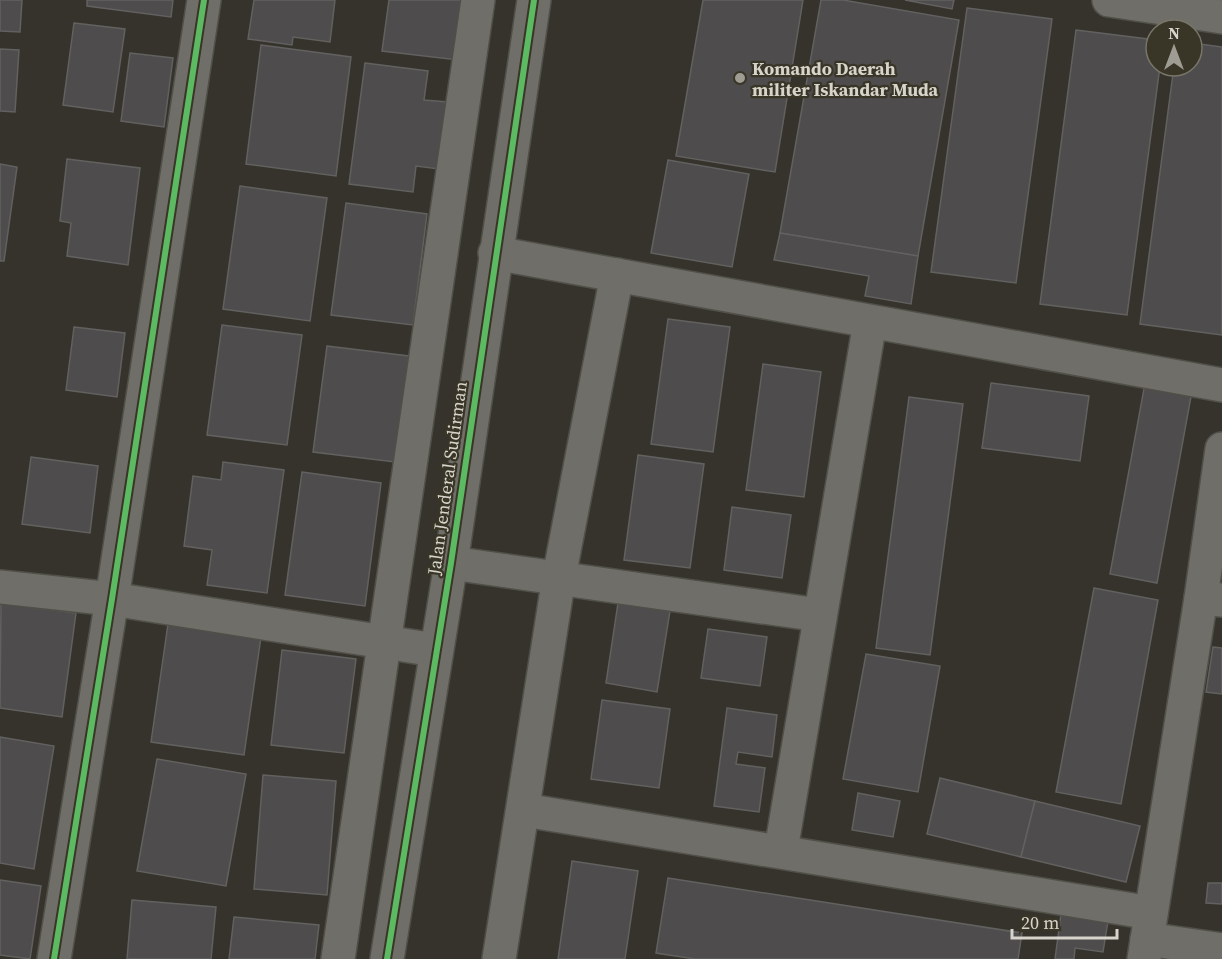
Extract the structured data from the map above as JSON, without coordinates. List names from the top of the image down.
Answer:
{
  "streets": {
    "street": ["Jalan Jenderal Sudirman"]
  },
  "places": ["Komando Daerah militer Iskandar Muda"],
  "scale_bar": "20 m",
  "north": "top"
}
